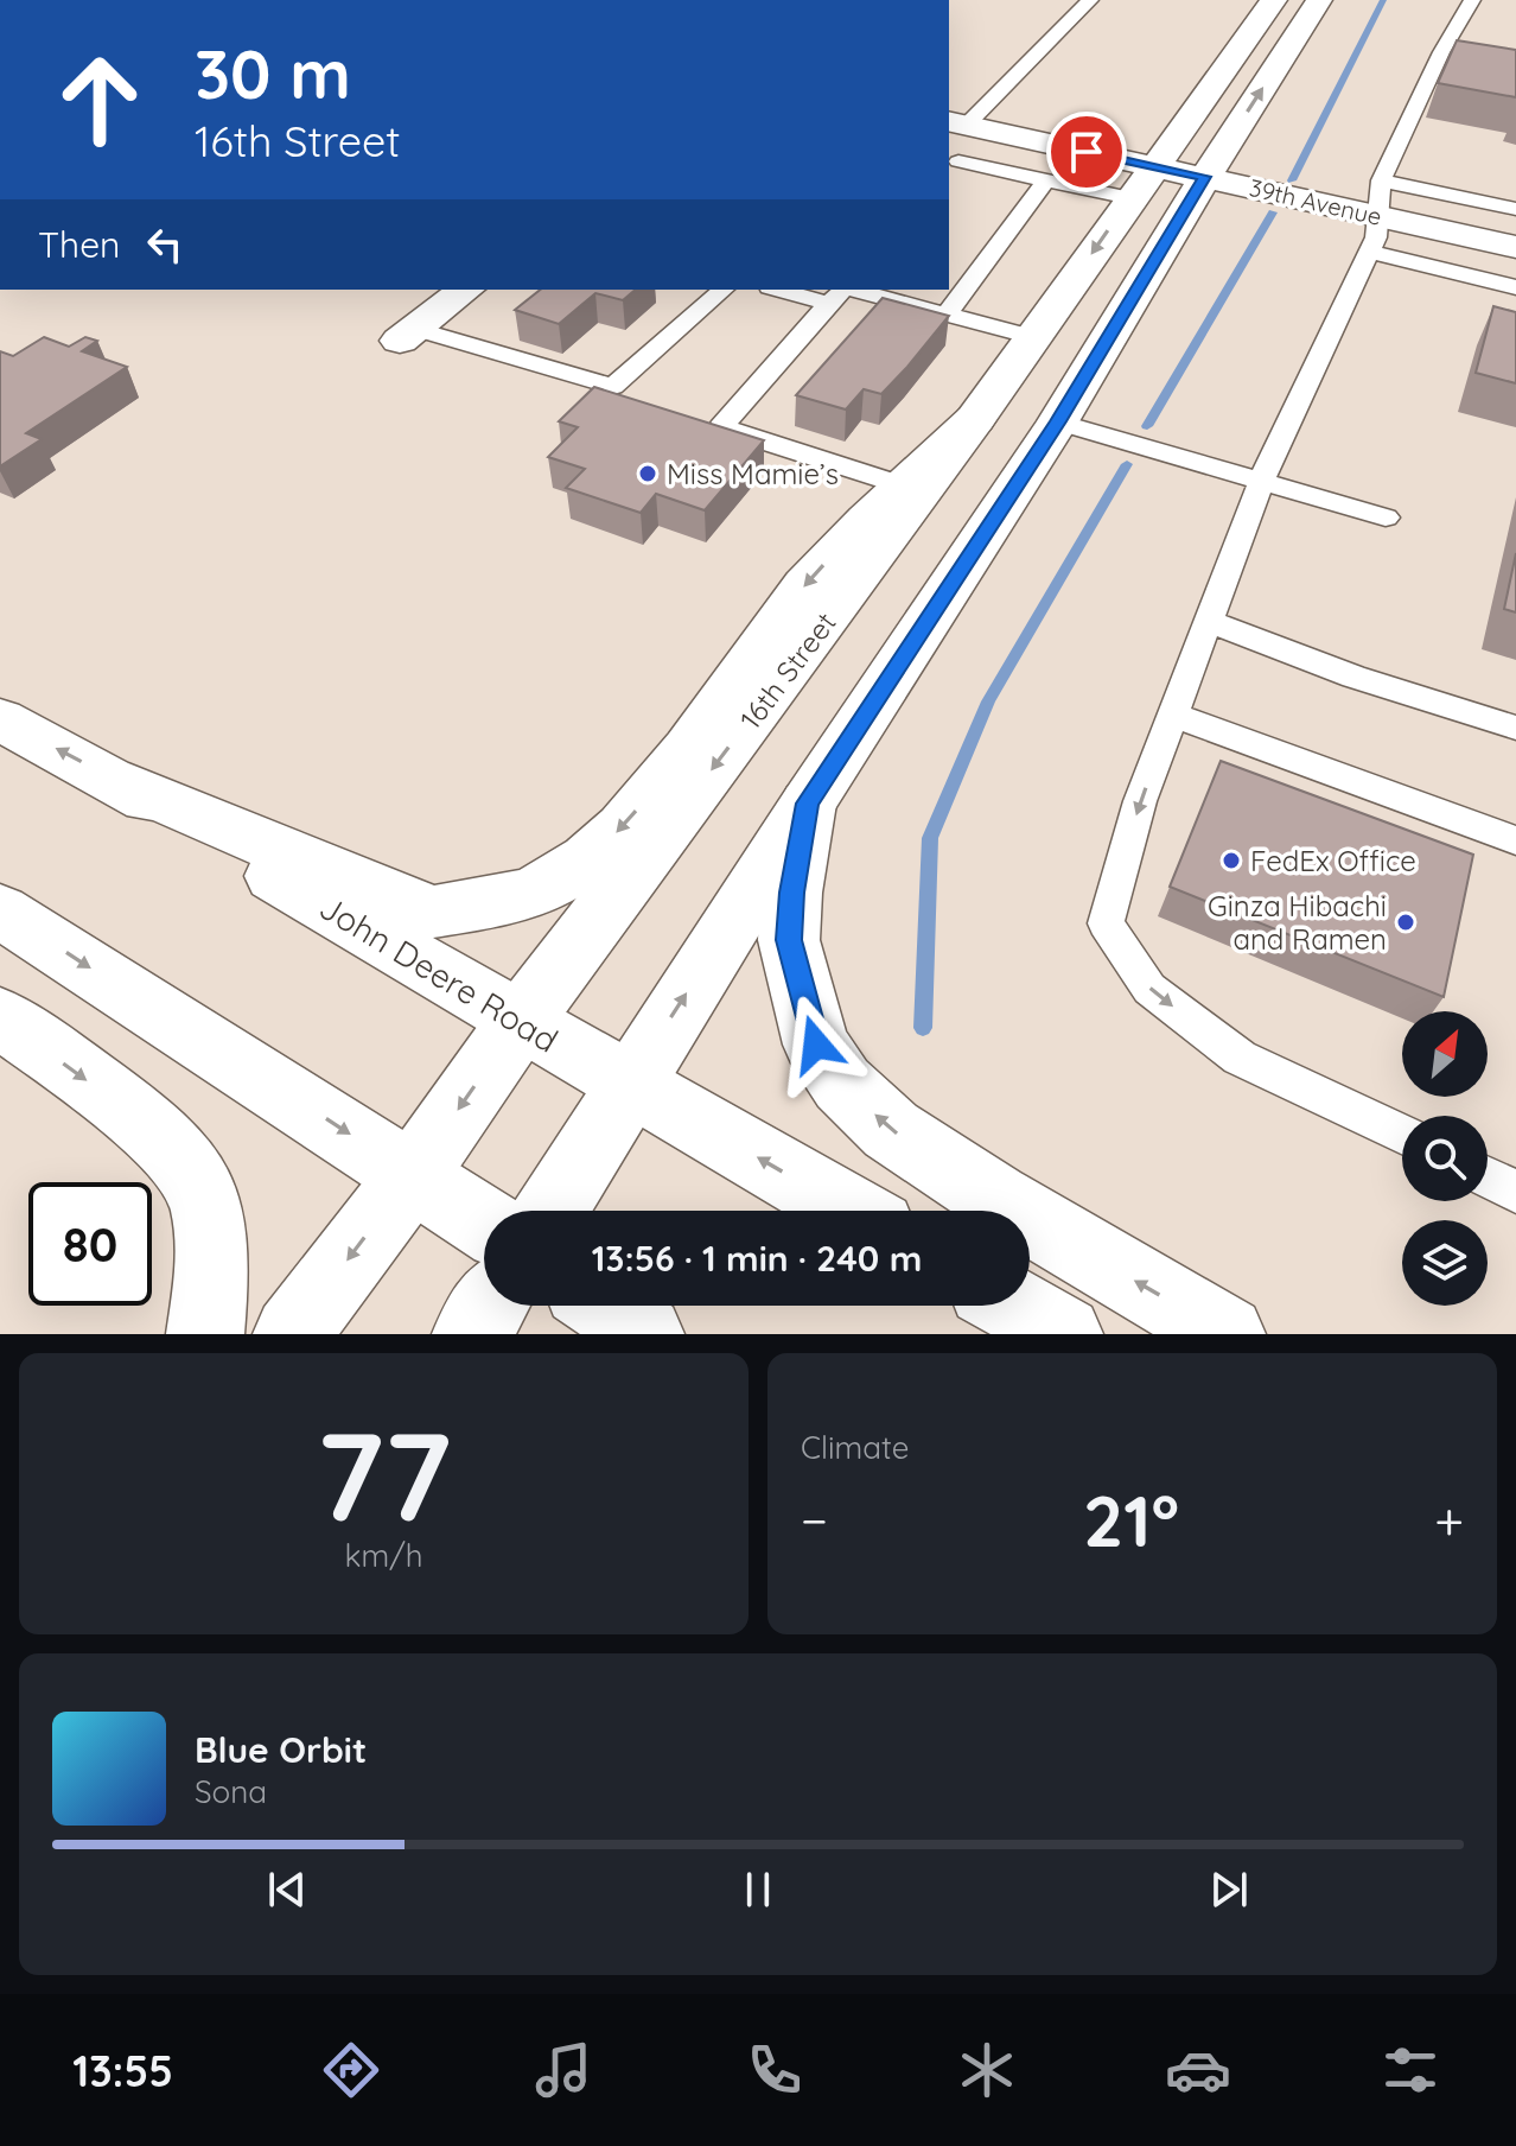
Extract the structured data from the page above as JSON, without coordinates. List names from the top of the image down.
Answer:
{
  "streets": {
    "main road": ["39th Avenue", "16th Street", "John Deere Road"]
  },
  "crossings": [
    ["39th Avenue", "16th Street"],
    ["16th Street", "John Deere Road"]
  ],
  "one_way": ["John Deere Road"],
  "places": ["Miss Mamie’s", "FedEx Office", "Ginza Hibachi and Ramen"],
  "north": "top right",
  "page": {
    "turn": ["30 m", "16th Street"],
    "then": "Then",
    "limit": "80",
    "trip": "13:56 · 1 min · 240 m",
    "tile": [
      ["77", "km/h"],
      "Climate"
    ],
    "heat": ["−", "21°", "+"],
    "song": ["Blue Orbit", "Sona"],
    "tabs": "13:55"
  }
}
